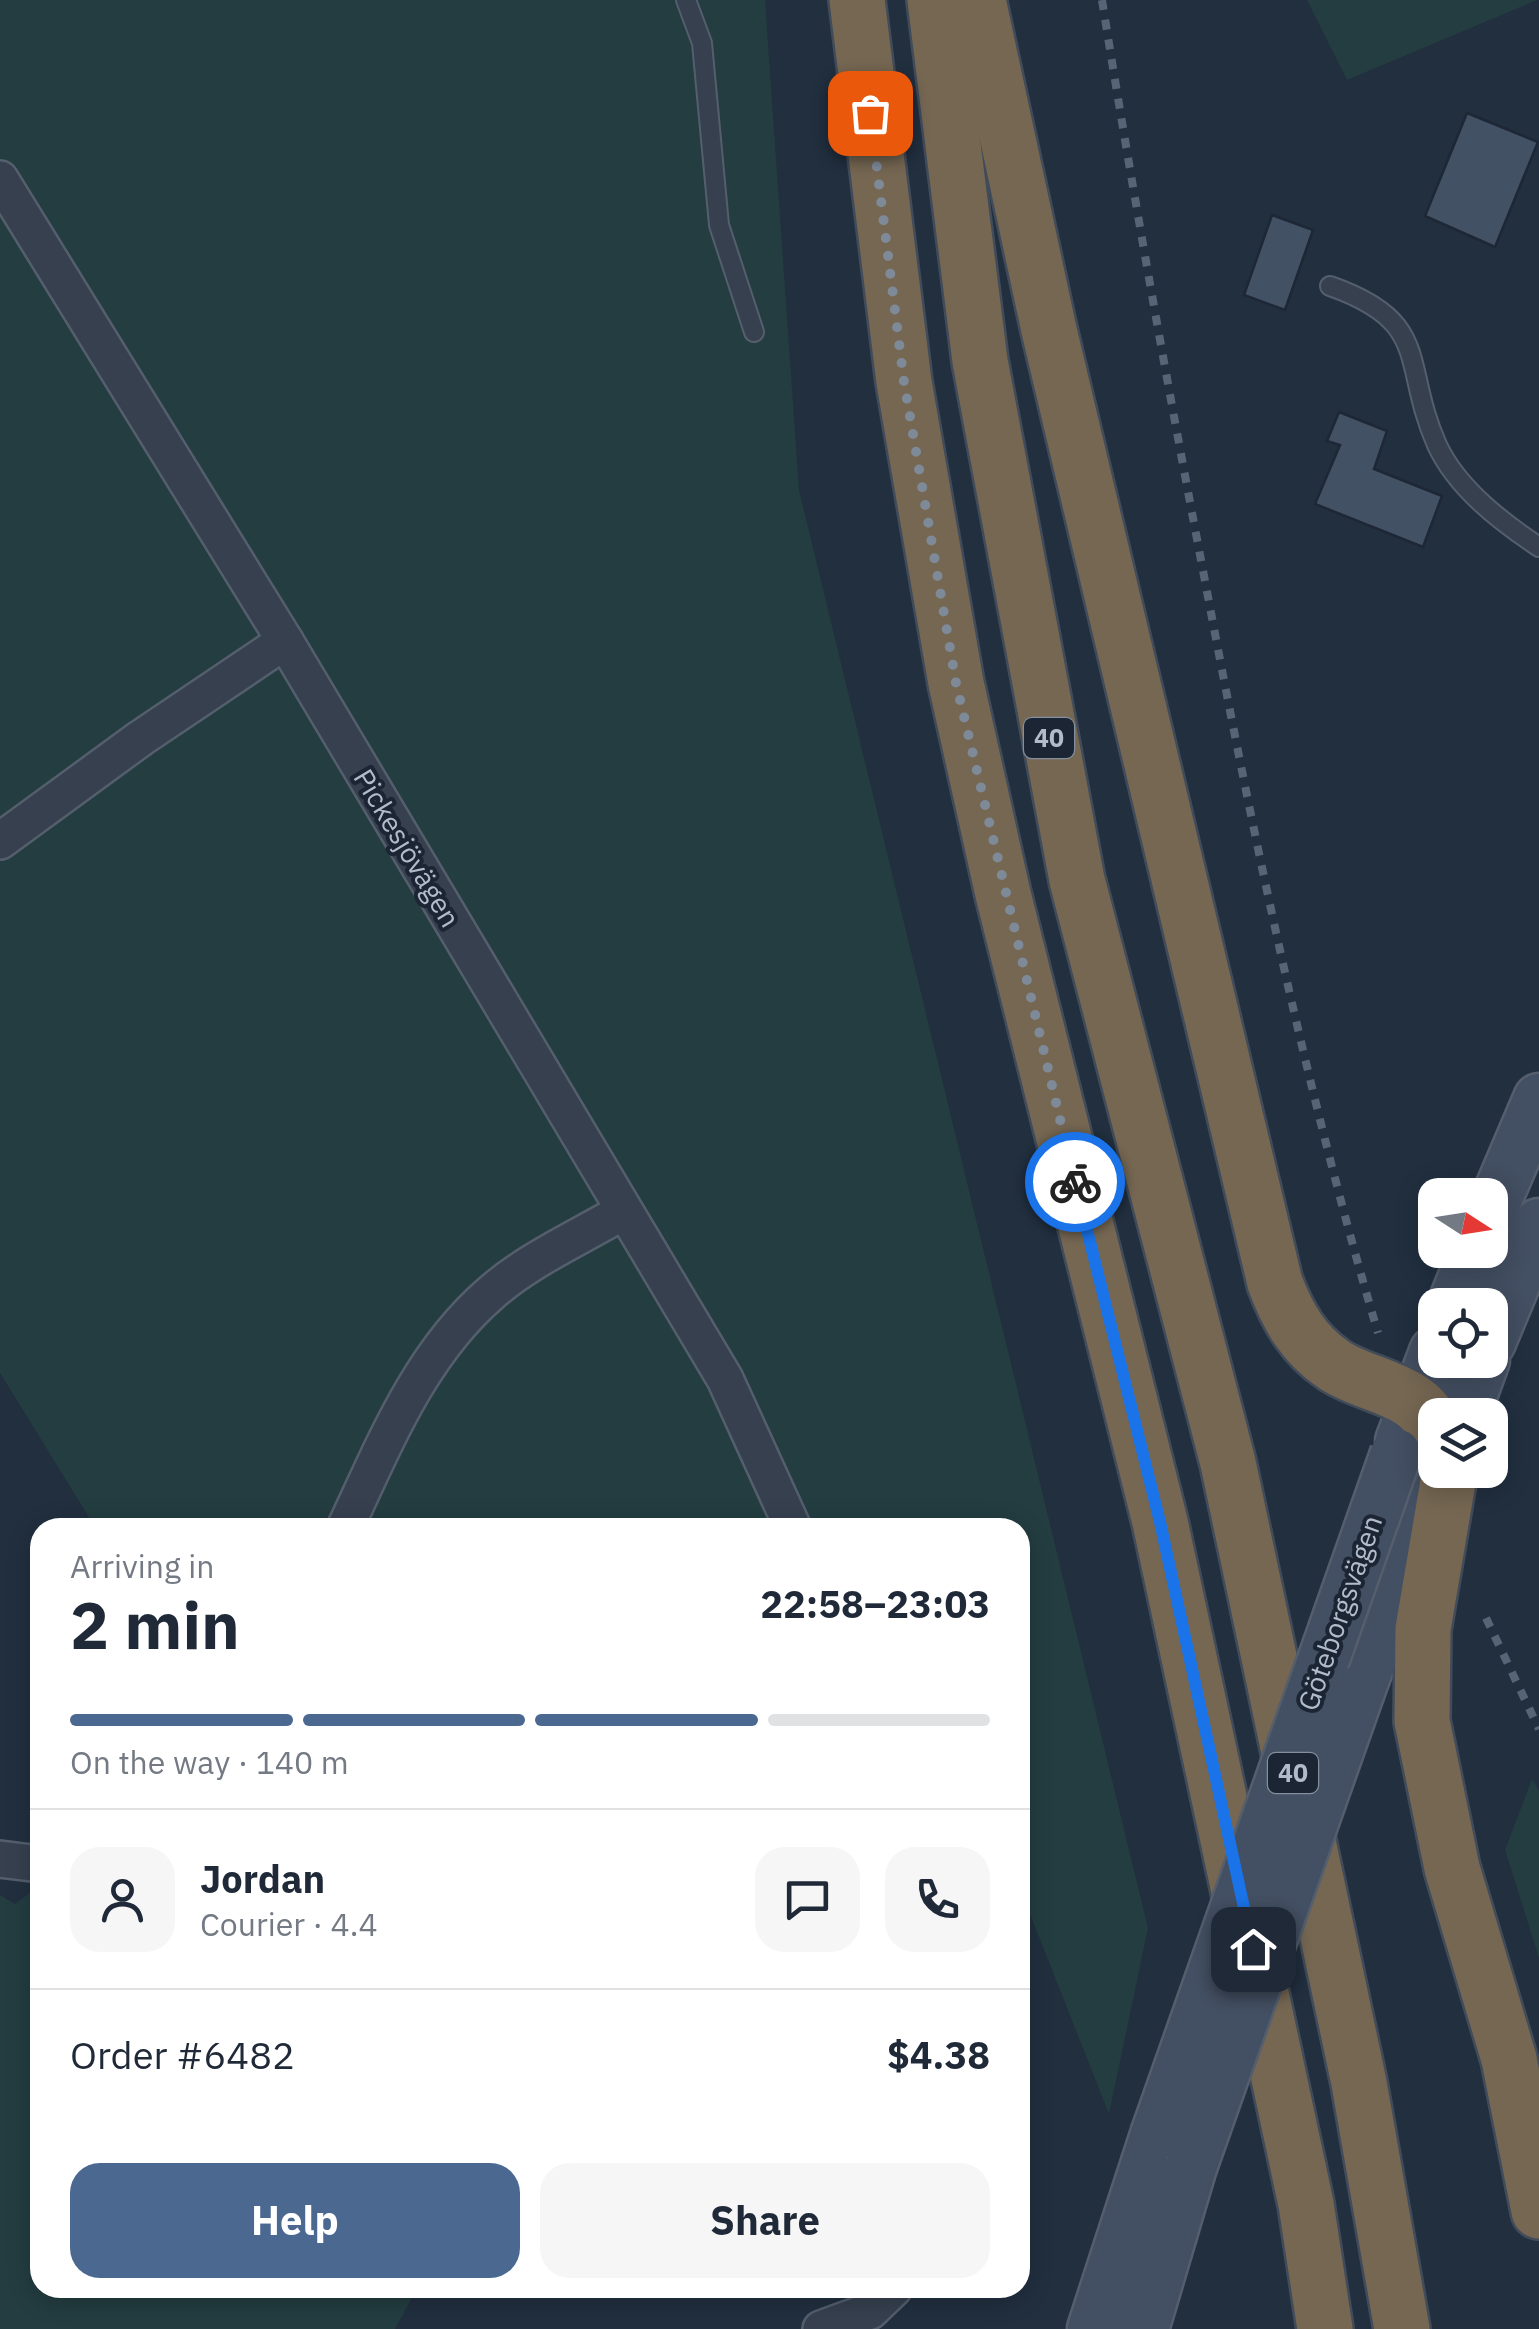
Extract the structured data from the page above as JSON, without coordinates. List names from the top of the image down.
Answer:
{
  "streets": {
    "highway": ["40"],
    "main road": ["Göteborgsvägen"],
    "street": ["Pickesjövägen"]
  },
  "north": "right",
  "page": {
    "heading": ["2 min", "Arriving in", "22:58–23:03"],
    "panel": [
      "Jordan",
      "Courier · 4.4",
      "Order #6482",
      "$4.38"
    ],
    "bar": "On the way · 140 m",
    "buttons": ["Help", "Share"]
  }
}
